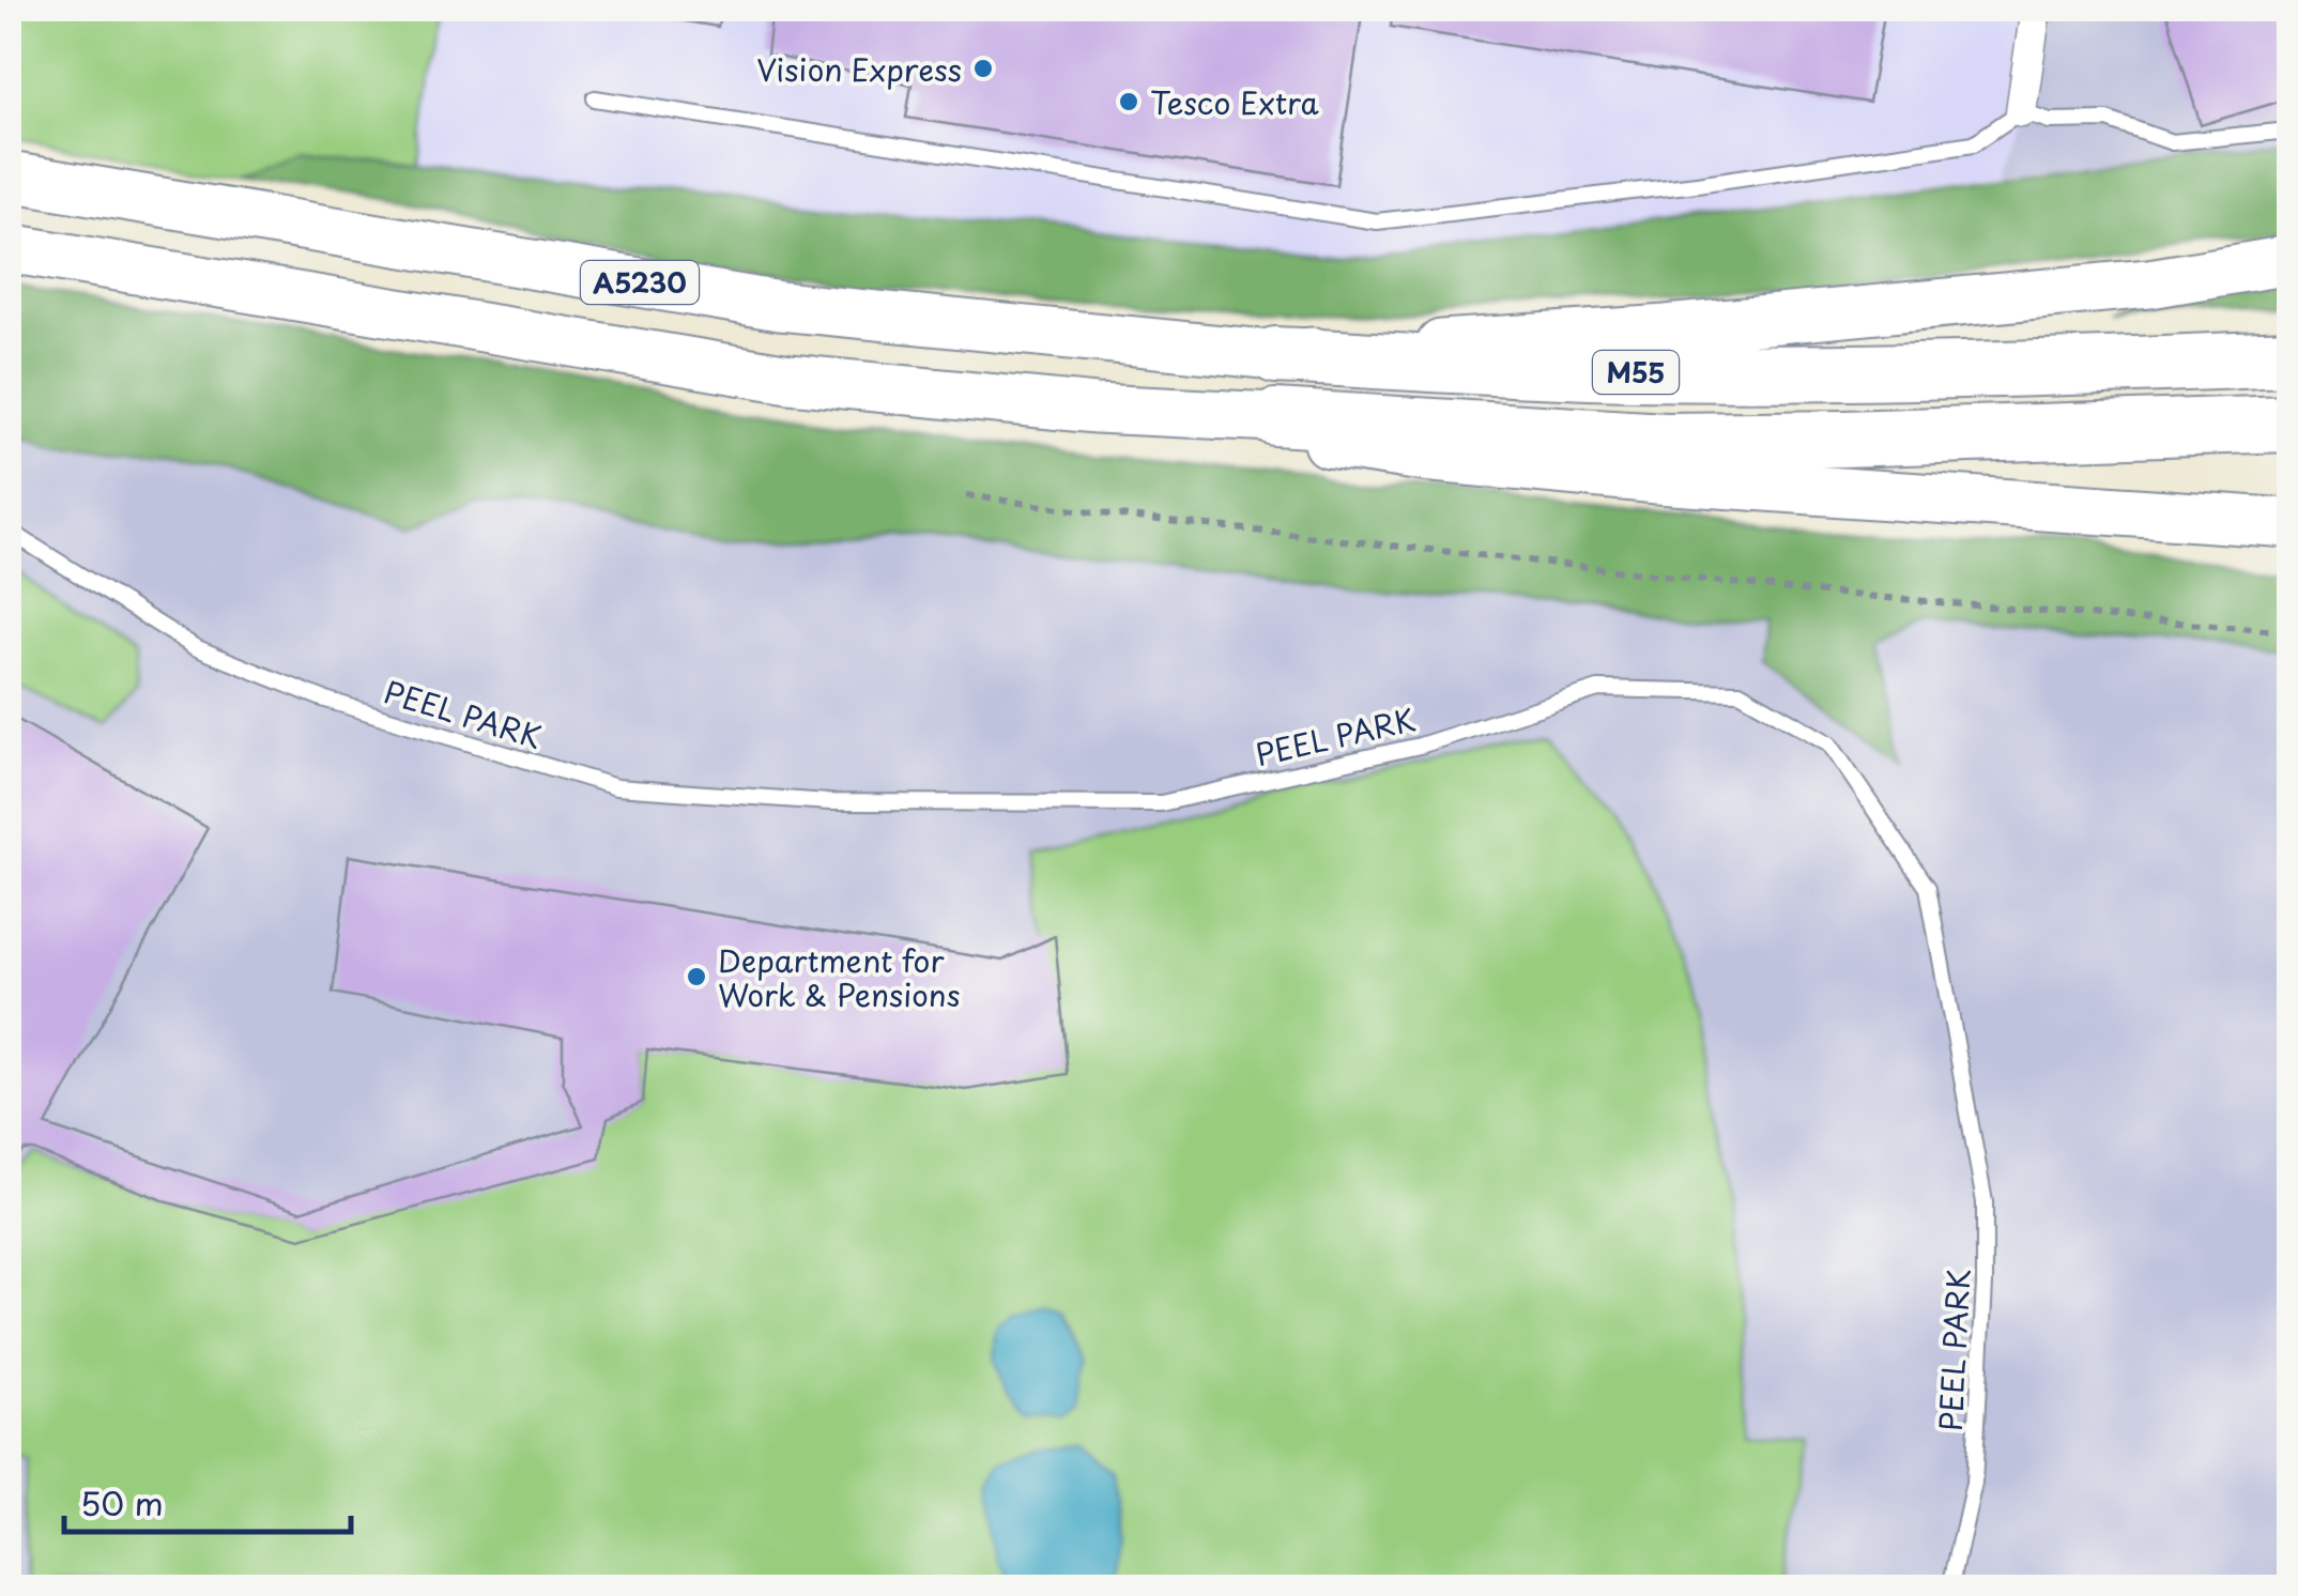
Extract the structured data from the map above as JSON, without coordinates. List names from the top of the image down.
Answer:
{
  "streets": {
    "highway": ["M55"],
    "main road": ["A5230"],
    "lane": ["PEEL PARK"]
  },
  "crossings": [
    ["A5230", "M55"]
  ],
  "places": ["Vision Express", "Tesco Extra", "Department for Work & Pensions"],
  "scale_bar": "50 m"
}
